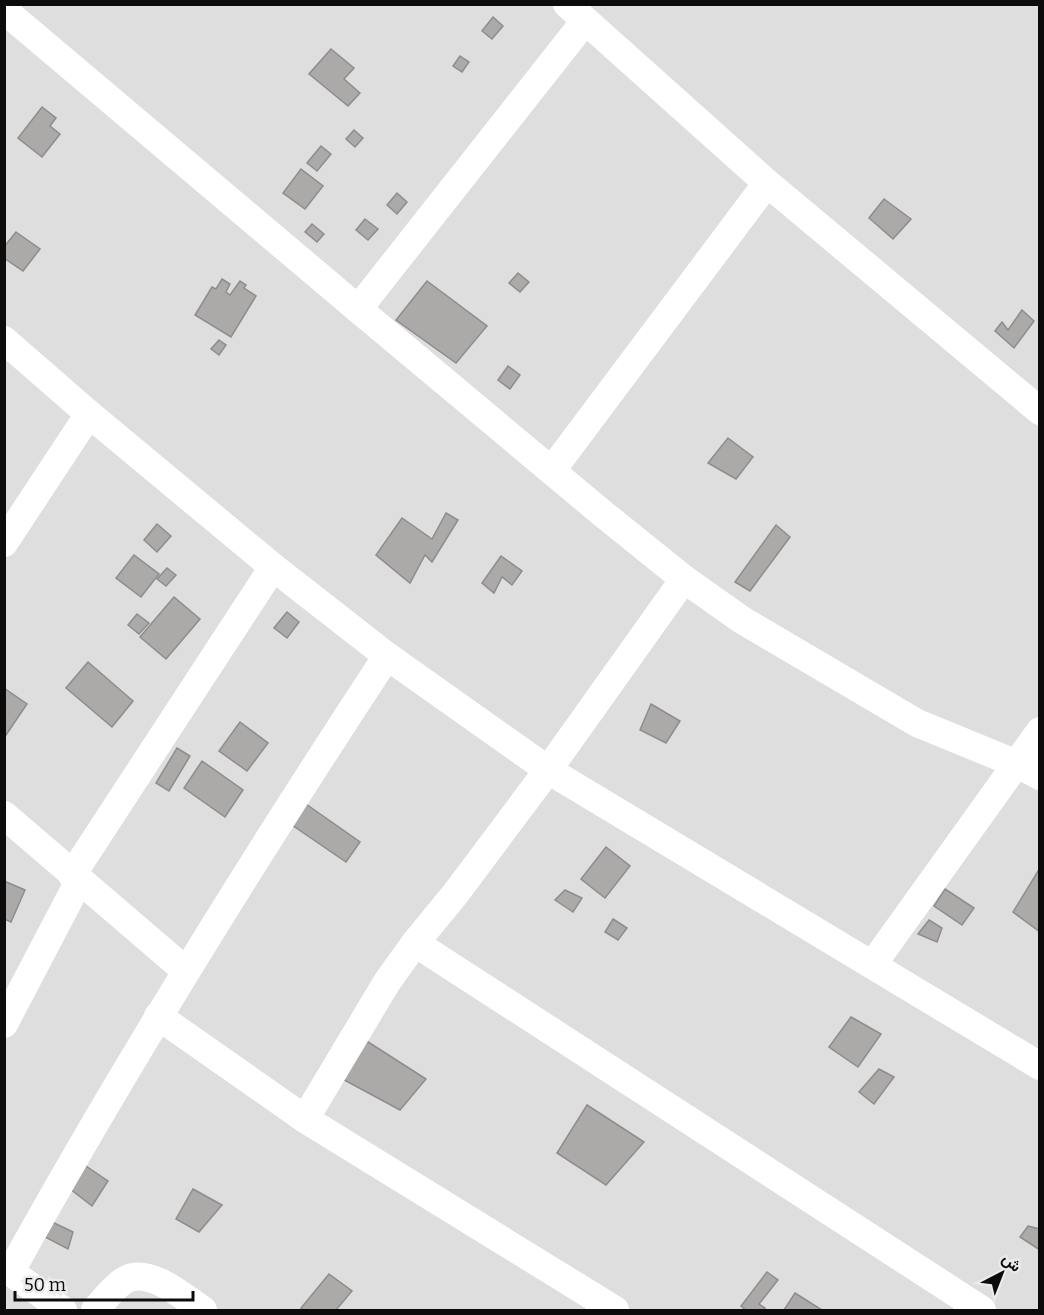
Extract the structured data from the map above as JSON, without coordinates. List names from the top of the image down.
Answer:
{
  "scale_bar": "50 m",
  "north": "top right"
}
